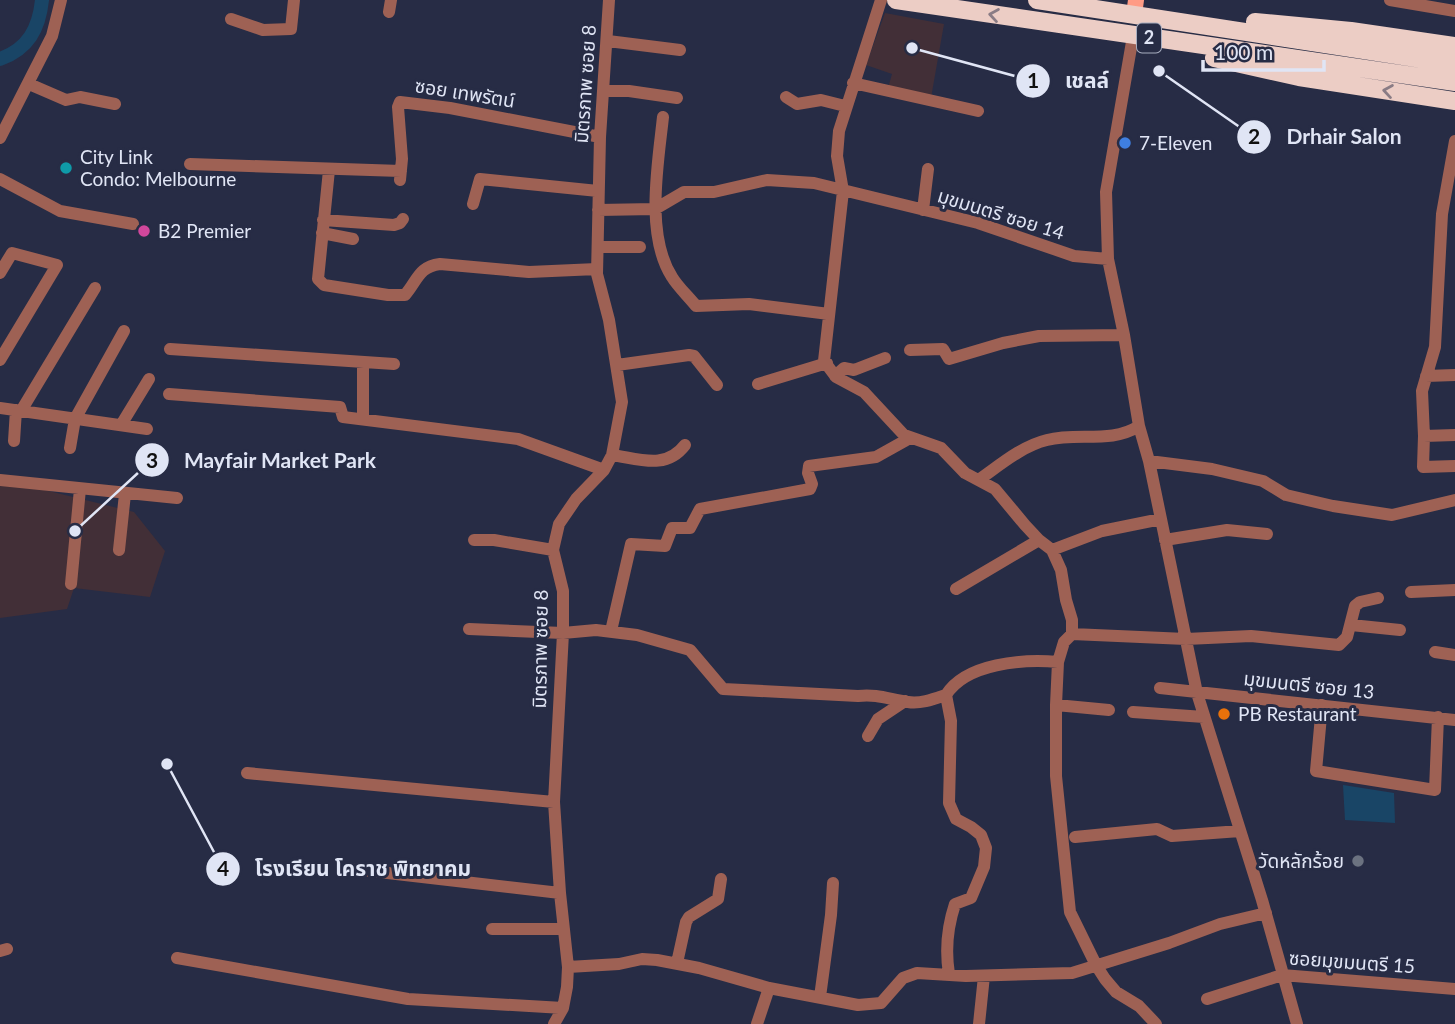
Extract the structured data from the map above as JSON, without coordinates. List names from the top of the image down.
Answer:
{
  "streets": {
    "highway": ["2"],
    "street": [
      "มิตรภาพ ซอย 8",
      "ซอย เทพรัตน์",
      "มุขมนตรี ซอย 14",
      "มุขมนตรี ซอย 13",
      "ซอยมุขมนตรี 15"
    ]
  },
  "crossings": [
    ["มิตรภาพ ซอย 8", "ซอย เทพรัตน์"]
  ],
  "places": [
    "เชลล์",
    "Drhair Salon",
    "7-Eleven",
    "City Link Condo: Melbourne",
    "B2 Premier",
    "Mayfair Market Park",
    "PB Restaurant",
    "โรงเรียน โคราช พิทยาคม",
    "วัดหลักร้อย"
  ],
  "scale_bar": "100 m"
}
